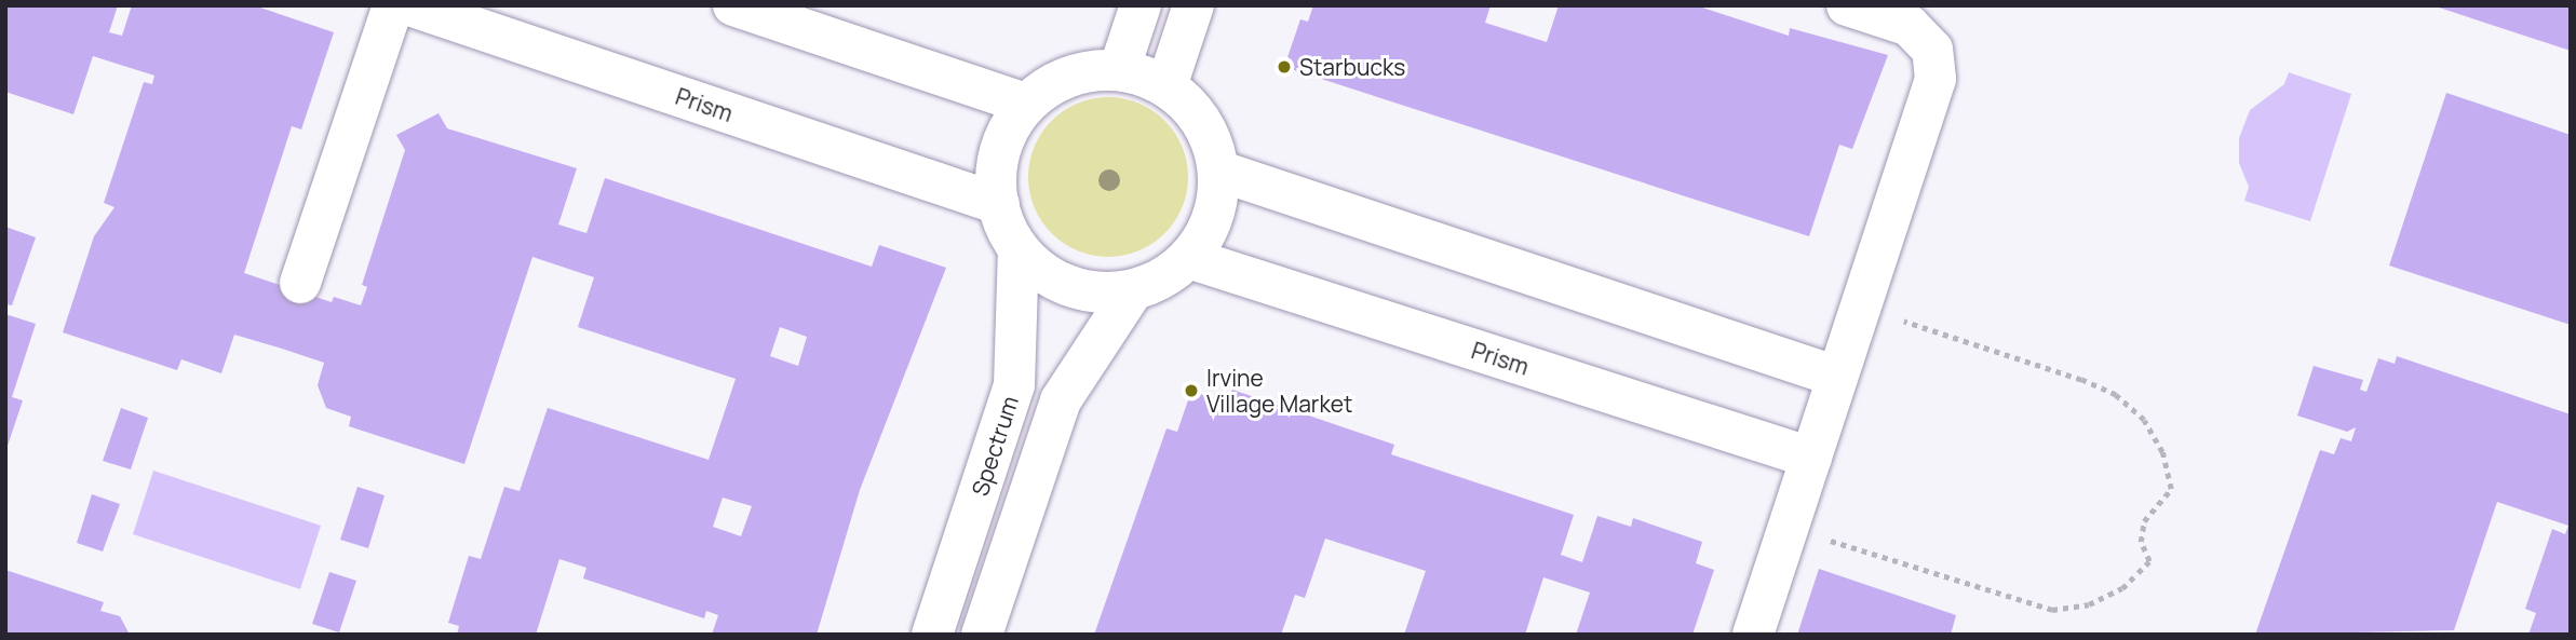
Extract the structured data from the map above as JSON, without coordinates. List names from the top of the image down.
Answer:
{
  "streets": {
    "street": ["Prism", "Spectrum"]
  },
  "crossings": [
    ["Prism", "Spectrum"]
  ],
  "places": ["Starbucks", "Irvine Village Market"]
}
